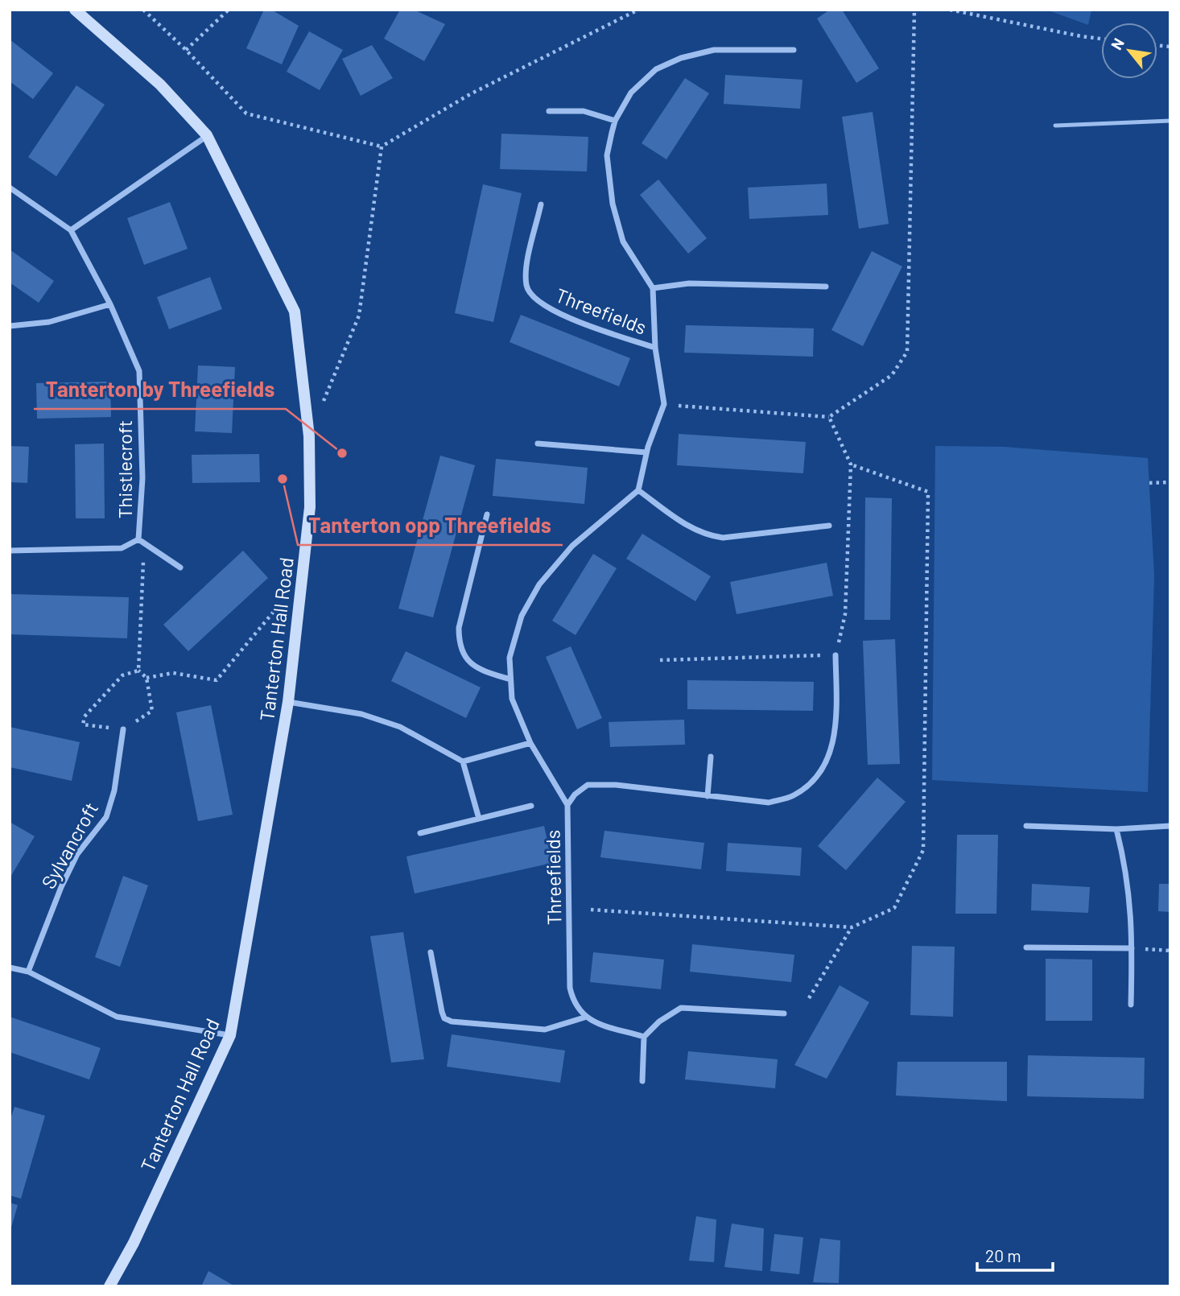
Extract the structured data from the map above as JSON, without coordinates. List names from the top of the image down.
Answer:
{
  "streets": {
    "street": [
      "Threefields",
      "Thistlecroft",
      "Tanterton Hall Road",
      "Sylvancroft"
    ]
  },
  "places": ["Tanterton by Threefields", "Tanterton opp Threefields"],
  "scale_bar": "20 m",
  "north": "top left"
}
